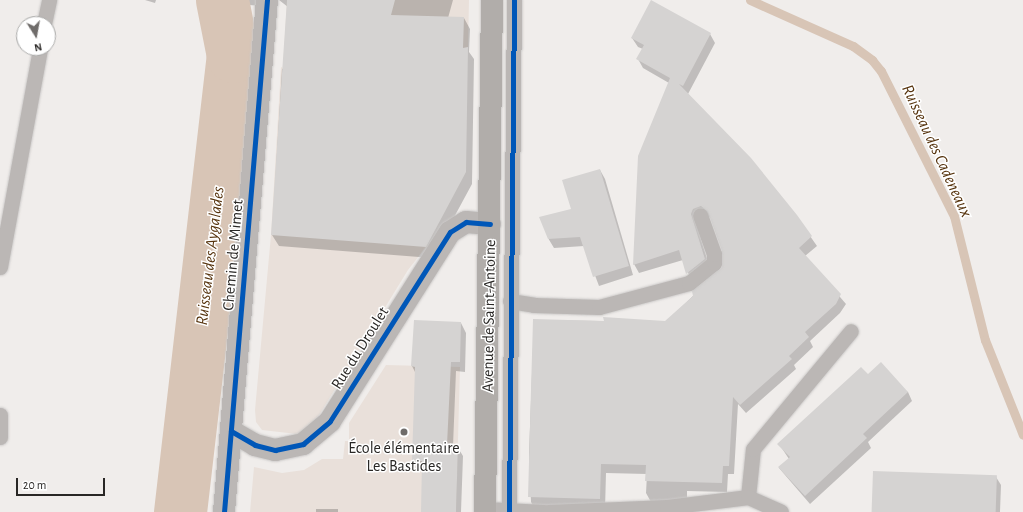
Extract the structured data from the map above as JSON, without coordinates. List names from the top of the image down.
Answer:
{
  "streets": {
    "main road": ["Avenue de Saint-Antoine"],
    "street": ["Chemin de Mimet", "Rue du Droulet"]
  },
  "crossings": [
    ["Chemin de Mimet", "Rue du Droulet"],
    ["Avenue de Saint-Antoine", "Rue du Droulet"]
  ],
  "water": ["Ruisseau des Cadeneaux", "Ruisseau des Aygalades"],
  "places": ["École élémentaire Les Bastides"],
  "scale_bar": "20 m",
  "north": "bottom"
}
